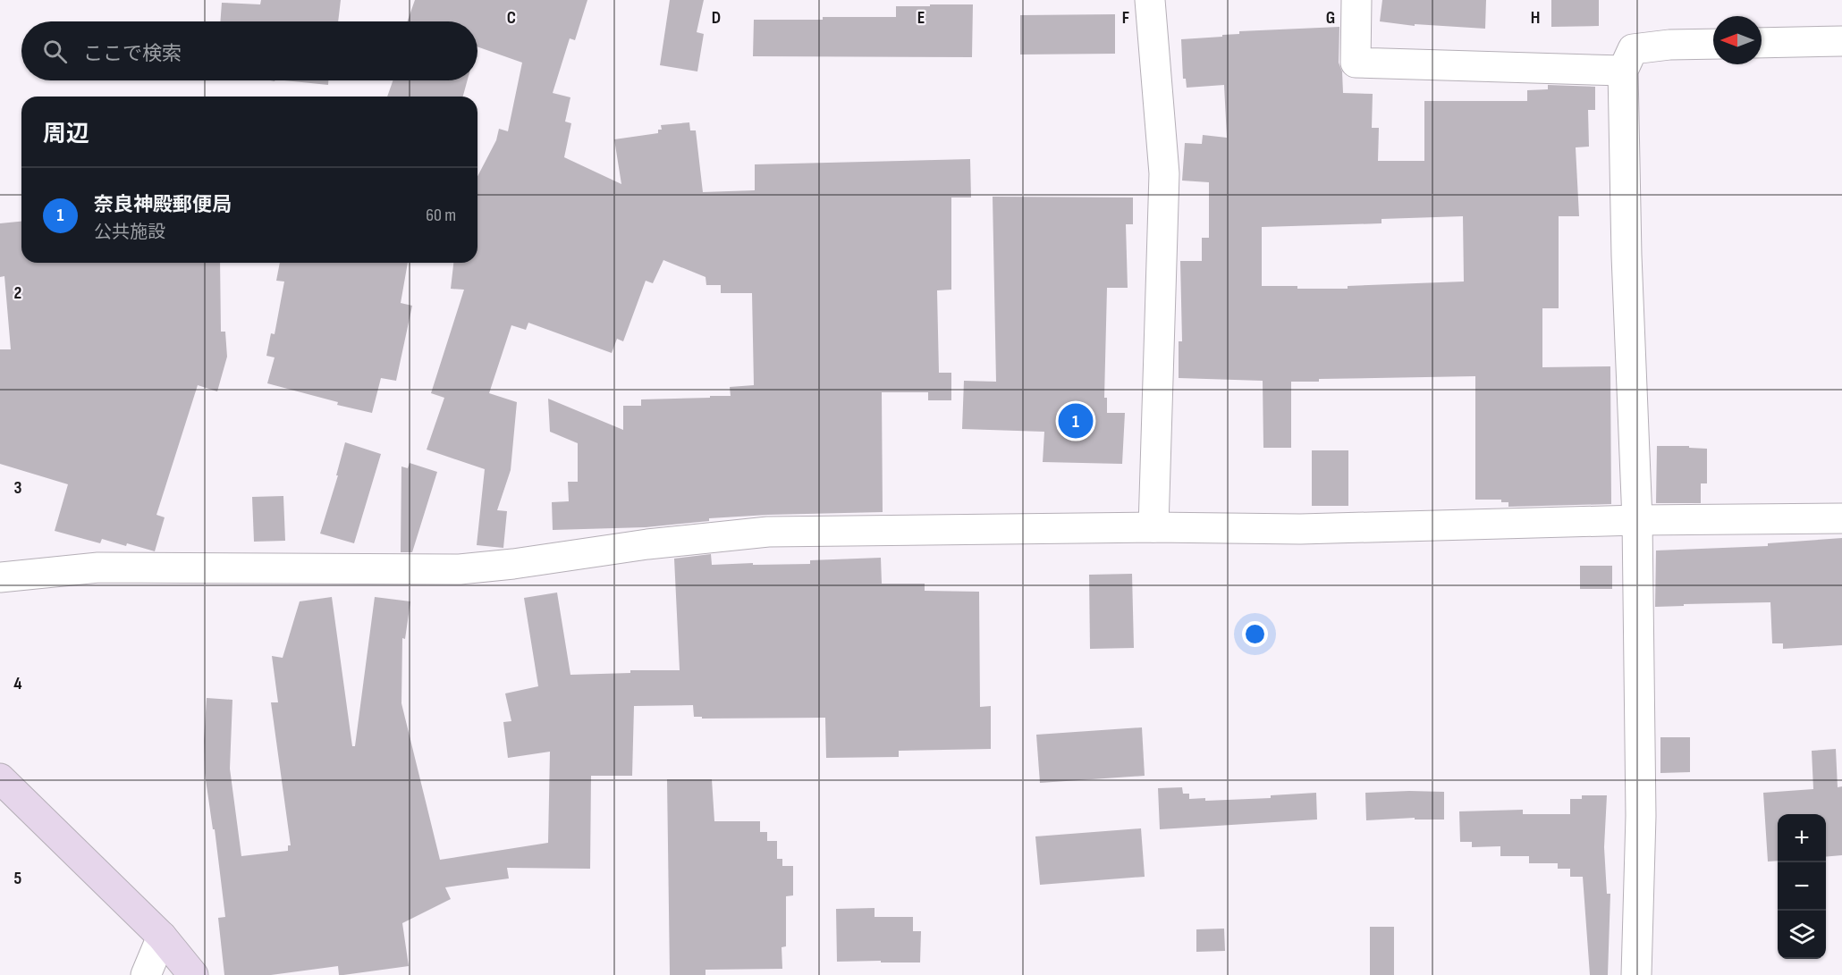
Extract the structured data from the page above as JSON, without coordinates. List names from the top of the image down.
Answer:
{
  "north": "left",
  "page": {
    "search": "ここで検索",
    "heading": "周辺",
    "list": [
      {
        "mark": "1",
        "name": "奈良神殿郵便局",
        "note": "公共施設",
        "value": "60 m"
      }
    ],
    "pins": "1",
    "map_buttons": ["+", "−"]
  },
  "grid": {
    "columns": [
      "C",
      "D",
      "E",
      "F",
      "G",
      "H"
    ],
    "rows": [
      "2",
      "3",
      "4",
      "5"
    ]
  }
}
